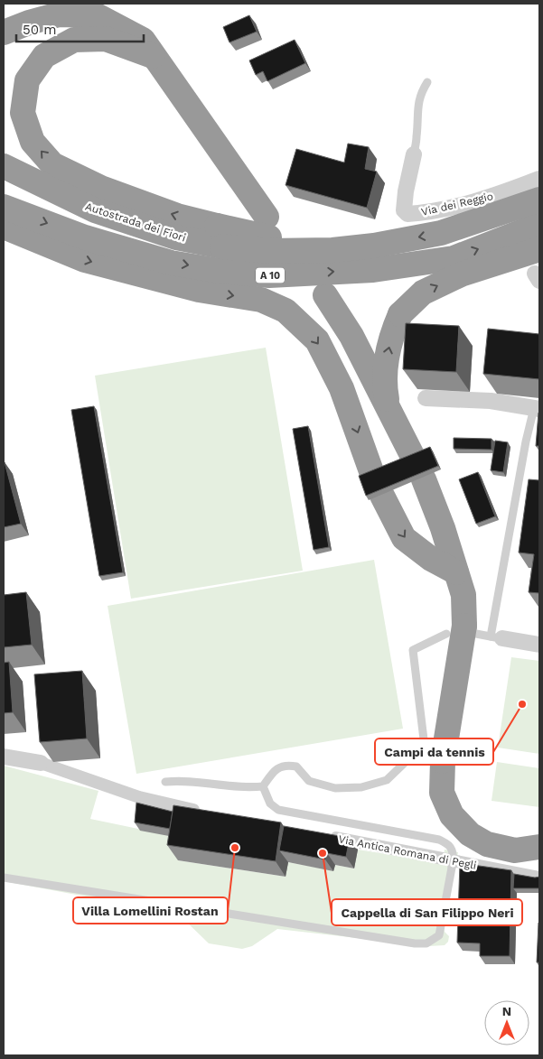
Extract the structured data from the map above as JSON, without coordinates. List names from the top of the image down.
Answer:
{
  "streets": {
    "highway": ["Autostrada dei Fiori", "A 10"],
    "street": ["Via dei Reggio", "Via Antica Romana di Pegli"]
  },
  "places": ["Campi da tennis", "Villa Lomellini Rostan", "Cappella di San Filippo Neri"],
  "scale_bar": "50 m",
  "north": "top"
}
